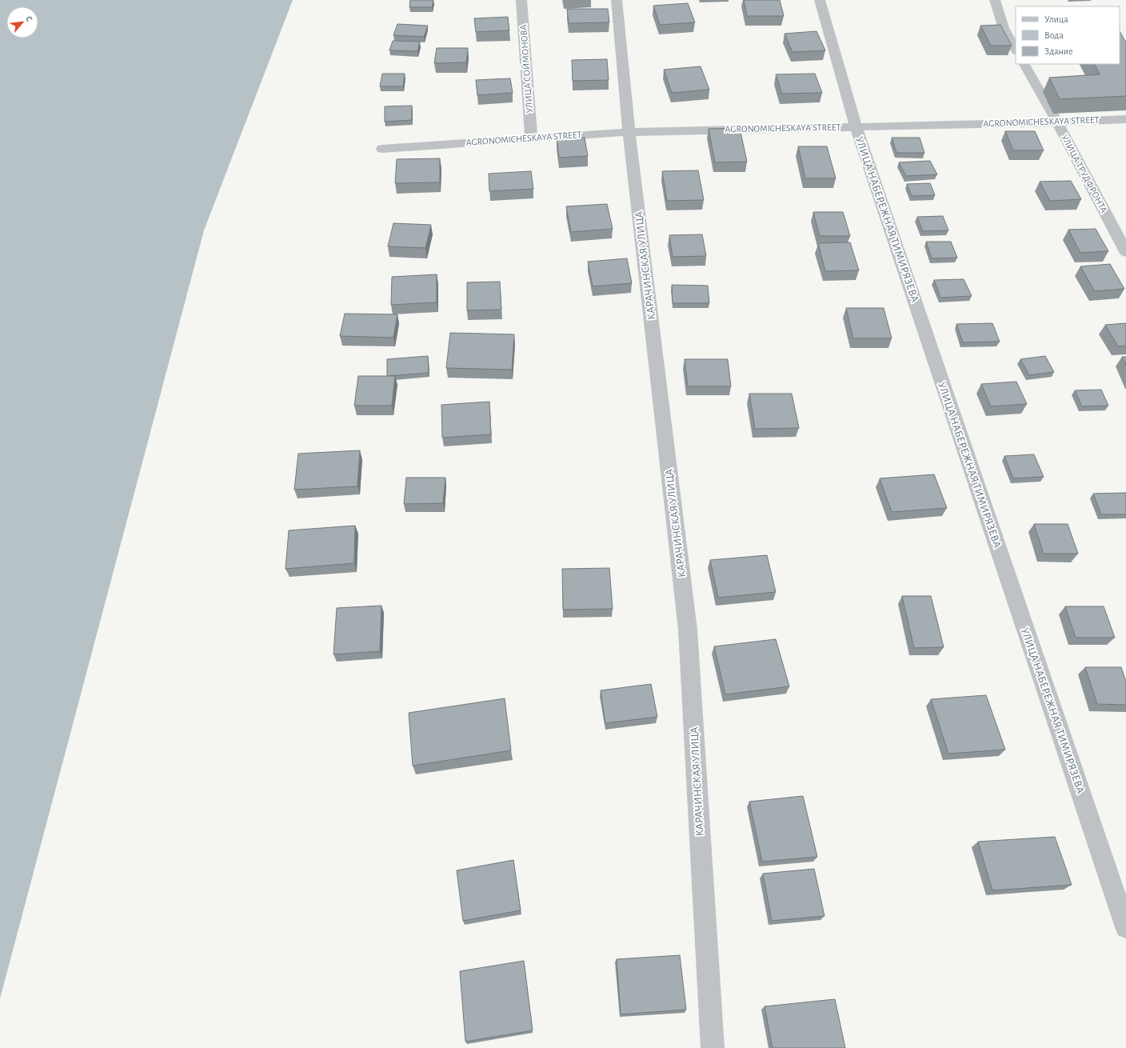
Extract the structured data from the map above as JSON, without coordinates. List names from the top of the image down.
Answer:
{
  "streets": {
    "street": [
      "УЛИЦА СОЙМОНОВА",
      "AGRONOMICHESKAYA STREET",
      "УЛИЦА ТРУДФРОНТА",
      "УЛИЦА НАБЕРЕЖНАЯ ТИМИРЯЗЕВА",
      "КАРАЧИНСКАЯ УЛИЦА"
    ]
  },
  "crossings": [
    ["УЛИЦА СОЙМОНОВА", "AGRONOMICHESKAYA STREET"],
    ["AGRONOMICHESKAYA STREET", "УЛИЦА ТРУДФРОНТА"],
    ["AGRONOMICHESKAYA STREET", "УЛИЦА НАБЕРЕЖНАЯ ТИМИРЯЗЕВА"],
    ["AGRONOMICHESKAYA STREET", "КАРАЧИНСКАЯ УЛИЦА"]
  ],
  "legend": ["Улица", "Вода", "Здание"],
  "north": "top right"
}
